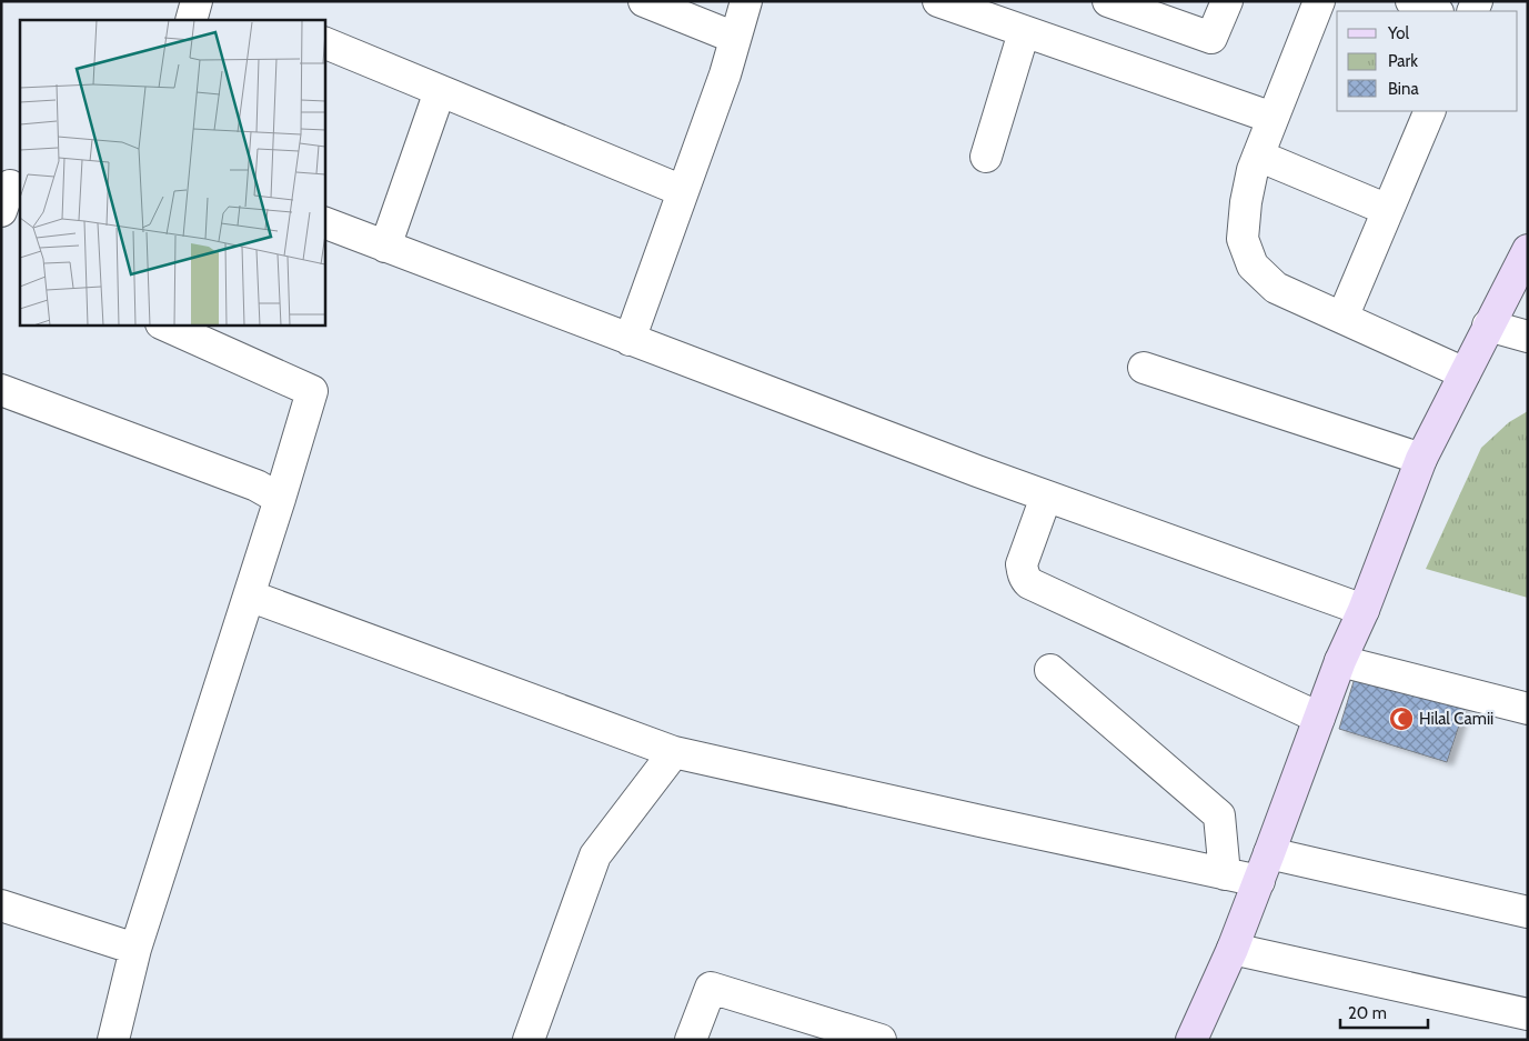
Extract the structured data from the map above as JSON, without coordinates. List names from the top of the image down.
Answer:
{
  "places": {
    "mosque": ["Hilal Camii"]
  },
  "legend": ["Yol", "Park", "Bina"],
  "scale_bar": "20 m"
}
